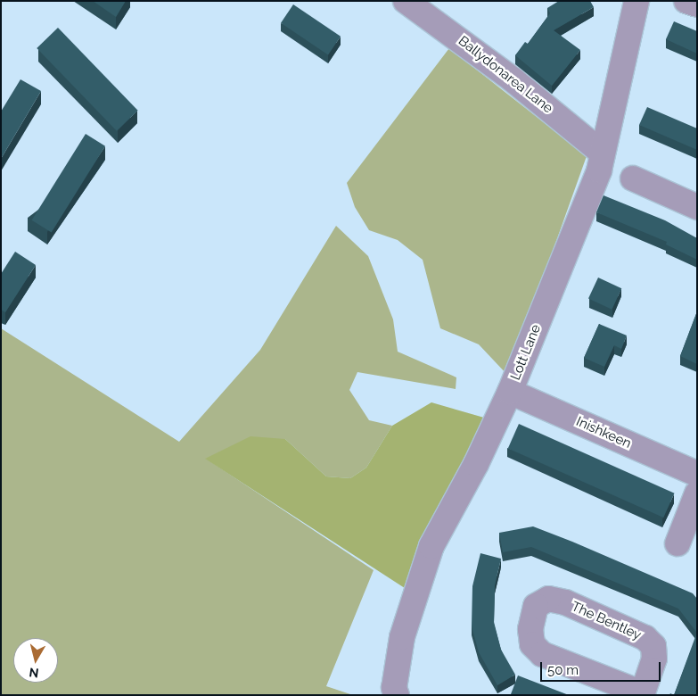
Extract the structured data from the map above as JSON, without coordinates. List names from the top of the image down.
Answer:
{
  "streets": {
    "street": [
      "Ballydonarea Lane",
      "Lott Lane",
      "Inishkeen",
      "The Bentley"
    ]
  },
  "crossings": [
    ["Ballydonarea Lane", "Lott Lane"],
    ["Lott Lane", "Inishkeen"]
  ],
  "scale_bar": "50 m",
  "north": "bottom"
}
